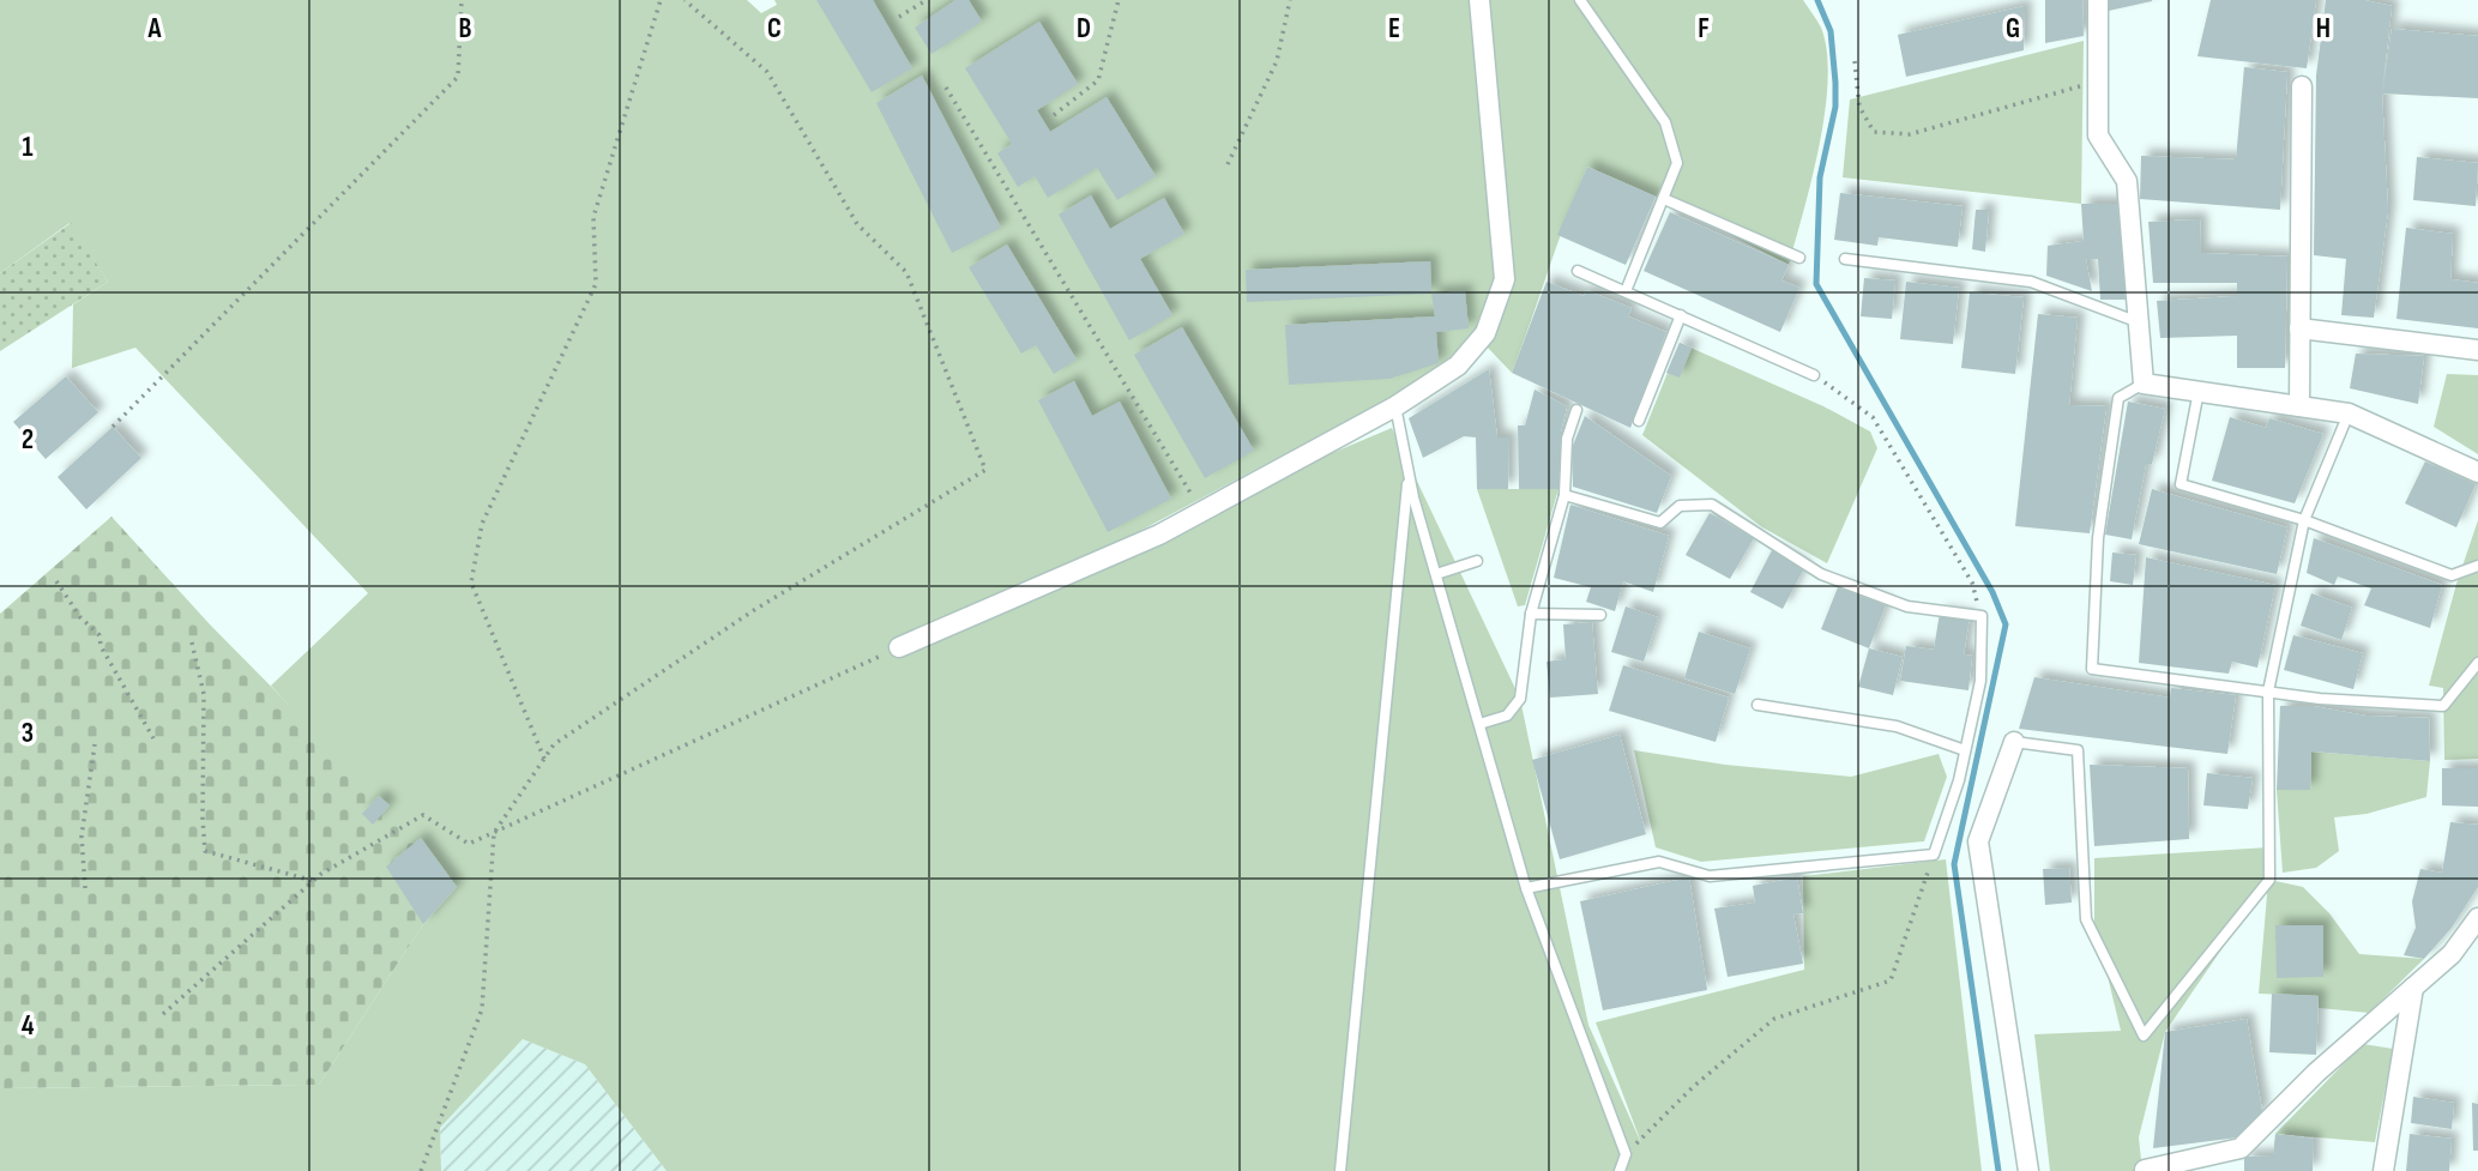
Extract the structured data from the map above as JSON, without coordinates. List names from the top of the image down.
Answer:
{
  "grid": {
    "columns": [
      "A",
      "B",
      "C",
      "D",
      "E",
      "F",
      "G",
      "H"
    ],
    "rows": [
      "1",
      "2",
      "3",
      "4"
    ]
  }
}
